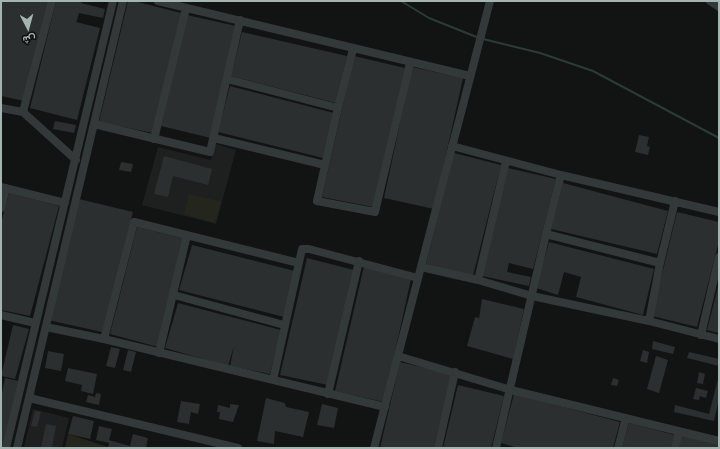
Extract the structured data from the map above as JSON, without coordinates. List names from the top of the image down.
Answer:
{
  "north": "bottom"
}
